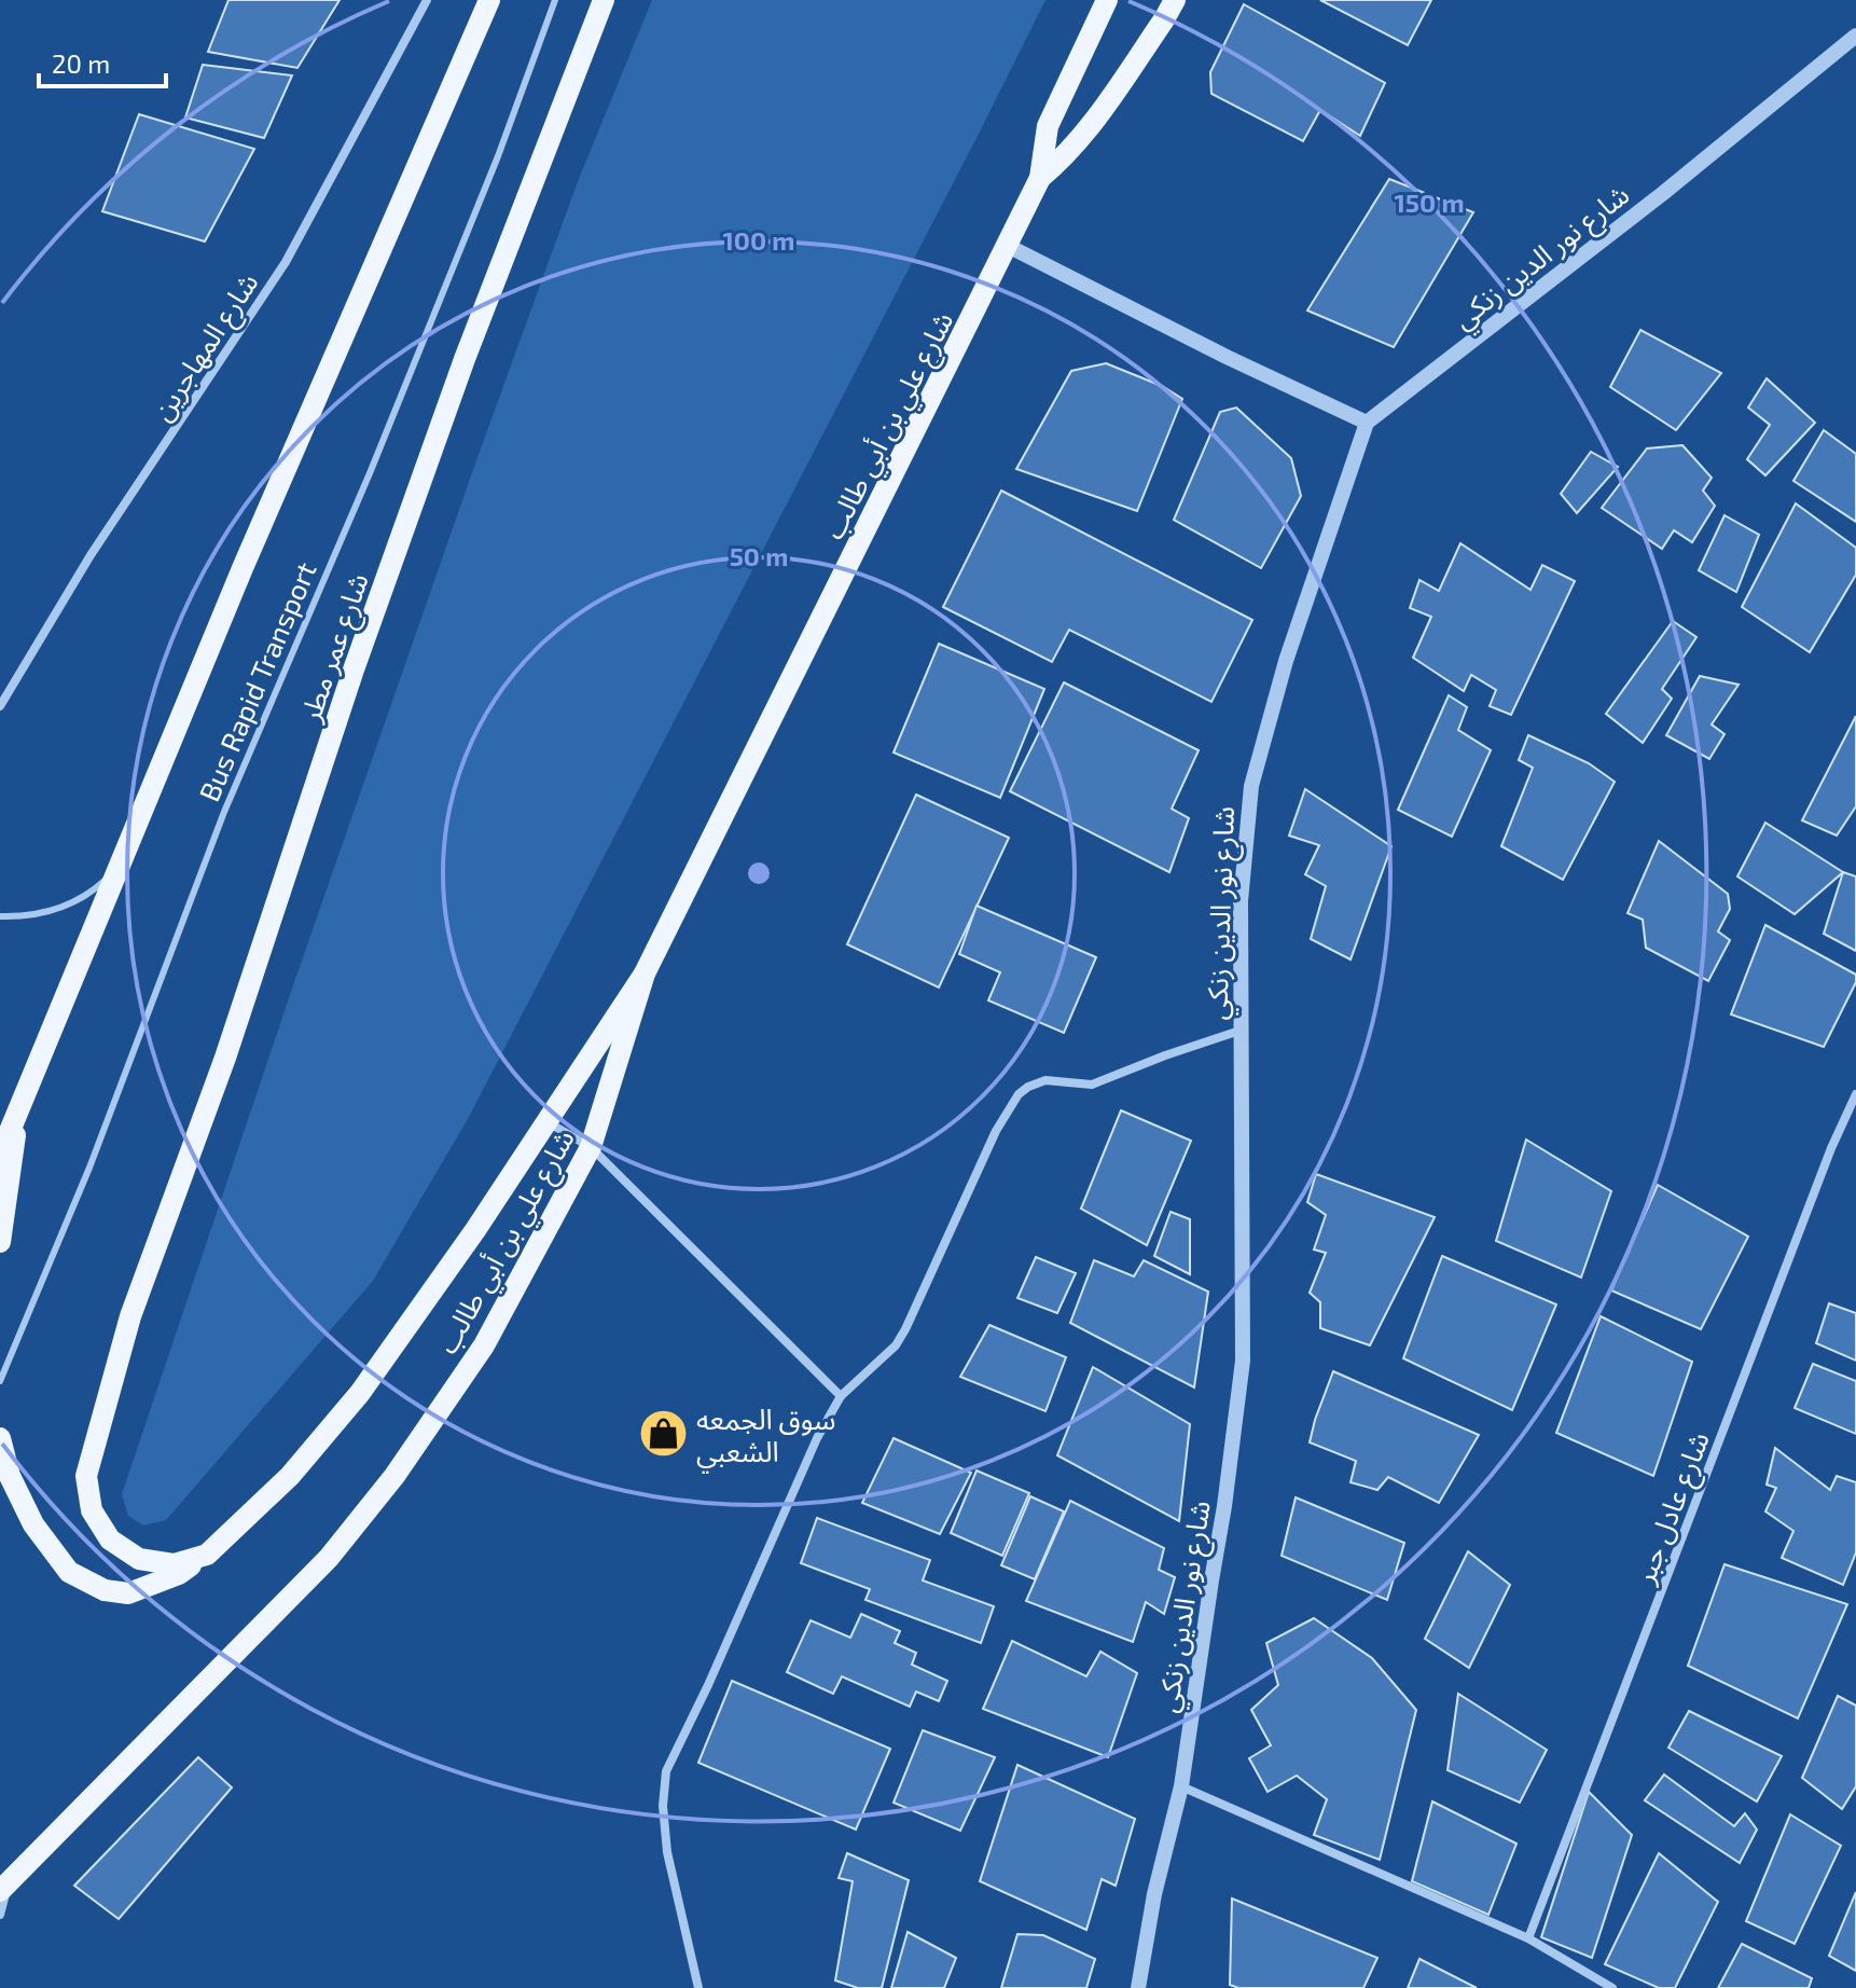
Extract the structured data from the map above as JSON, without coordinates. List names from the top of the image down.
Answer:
{
  "streets": {
    "main road": ["شارع علي بن أبي طالب", "شارع عمر مطر"],
    "street": ["شارع نور الدين زنكي", "شارع المهاجرين", "شارع عادل جبر"],
    "lane": ["Bus Rapid Transport"]
  },
  "places": {
    "shop": ["سوق الجمعه الشعبي"]
  },
  "scale_bar": "20 m",
  "rings": ["150 m", "100 m", "50 m"]
}
